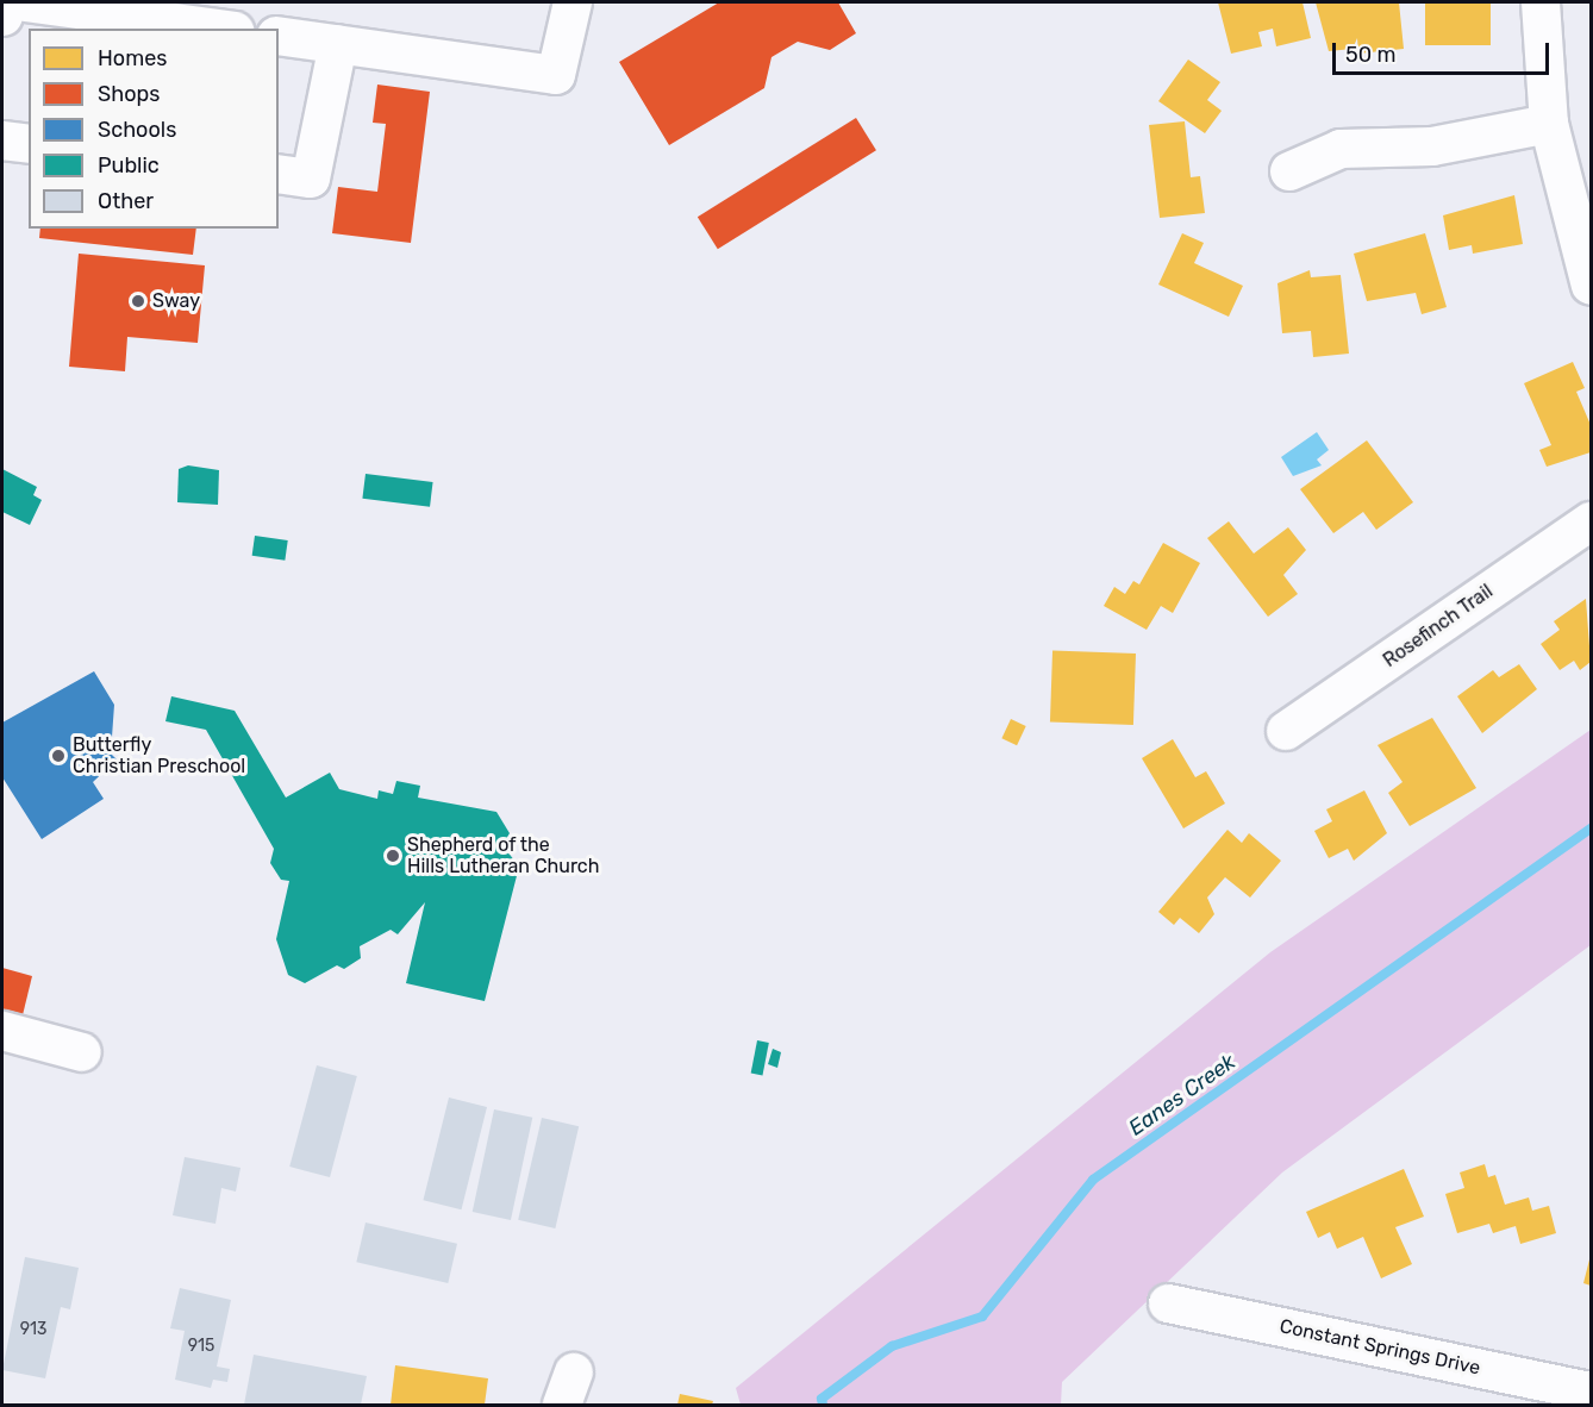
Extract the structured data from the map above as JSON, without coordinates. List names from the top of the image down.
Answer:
{
  "streets": {
    "street": ["Rosefinch Trail", "Constant Springs Drive"]
  },
  "water": ["Eanes Creek"],
  "places": ["Sway", "Butterfly Christian Preschool", "Shepherd of the Hills Lutheran Church"],
  "house_numbers": ["913", "915"],
  "legend": [
    "Homes",
    "Shops",
    "Schools",
    "Public",
    "Other"
  ],
  "scale_bar": "50 m"
}
